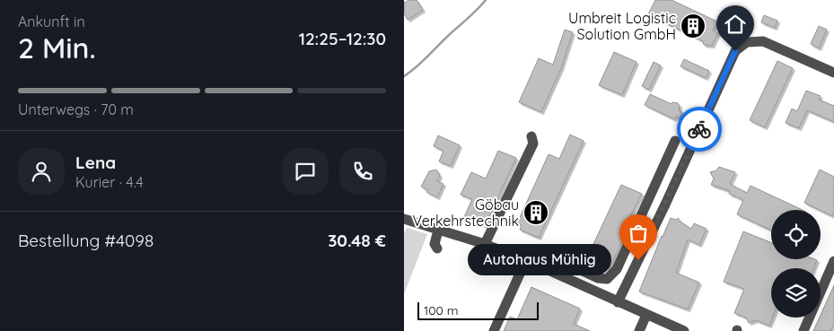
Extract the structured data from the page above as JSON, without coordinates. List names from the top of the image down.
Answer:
{
  "places": {
    "building": ["Umbreit Logistic Solution GmbH", "Göbau Verkehrstechnik"],
    "other": ["Autohaus Mühlig"]
  },
  "scale_bar": "100 m",
  "page": {
    "heading": ["2 Min.", "Ankunft in", "12:25–12:30"],
    "panel": [
      "Lena",
      "Kurier · 4.4",
      "Bestellung #4098",
      "30.48 €"
    ],
    "bar": "Unterwegs · 70 m",
    "bubble": "Autohaus Mühlig",
    "scale": "100 m"
  }
}
